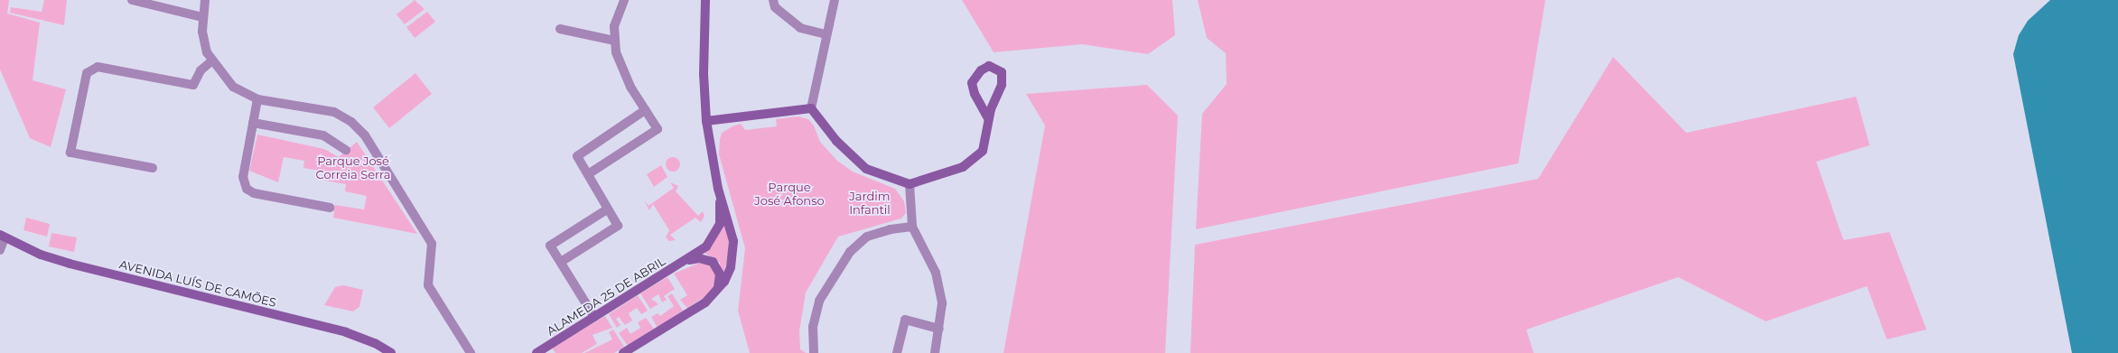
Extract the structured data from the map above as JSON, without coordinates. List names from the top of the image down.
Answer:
{
  "streets": {
    "street": ["AVENIDA LUÍS DE CAMÕES", "ALAMEDA 25 DE ABRIL"]
  },
  "parks": ["Parque José Correia Serra", "Parque José Afonso", "Jardim Infantil"]
}
